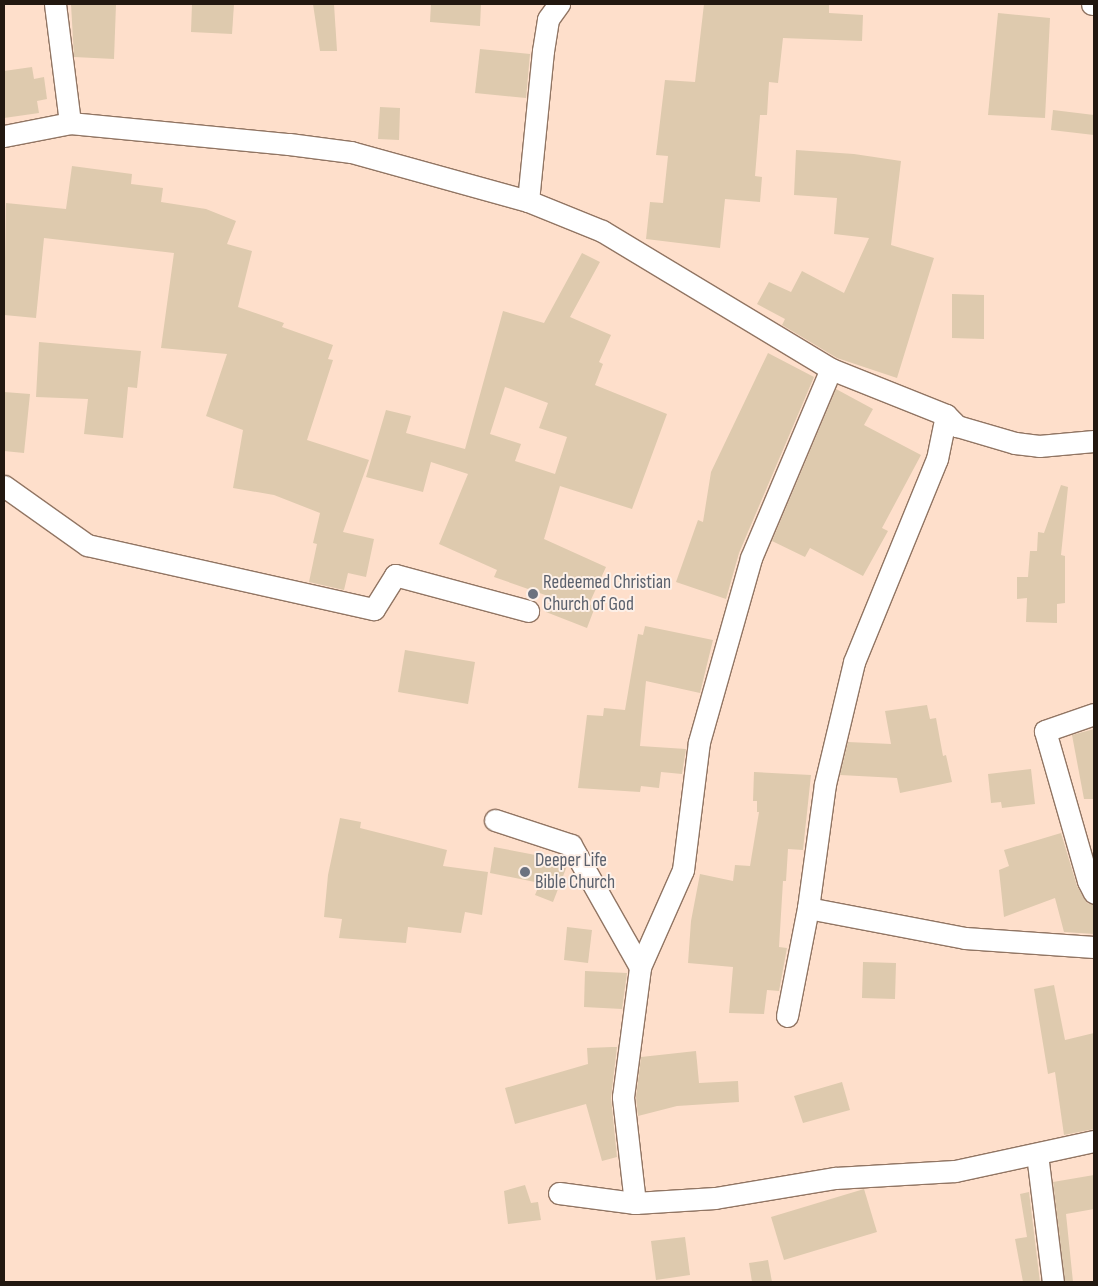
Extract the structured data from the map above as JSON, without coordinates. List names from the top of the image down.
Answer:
{
  "places": ["Redeemed Christian Church of God", "Deeper Life Bible Church"]
}
